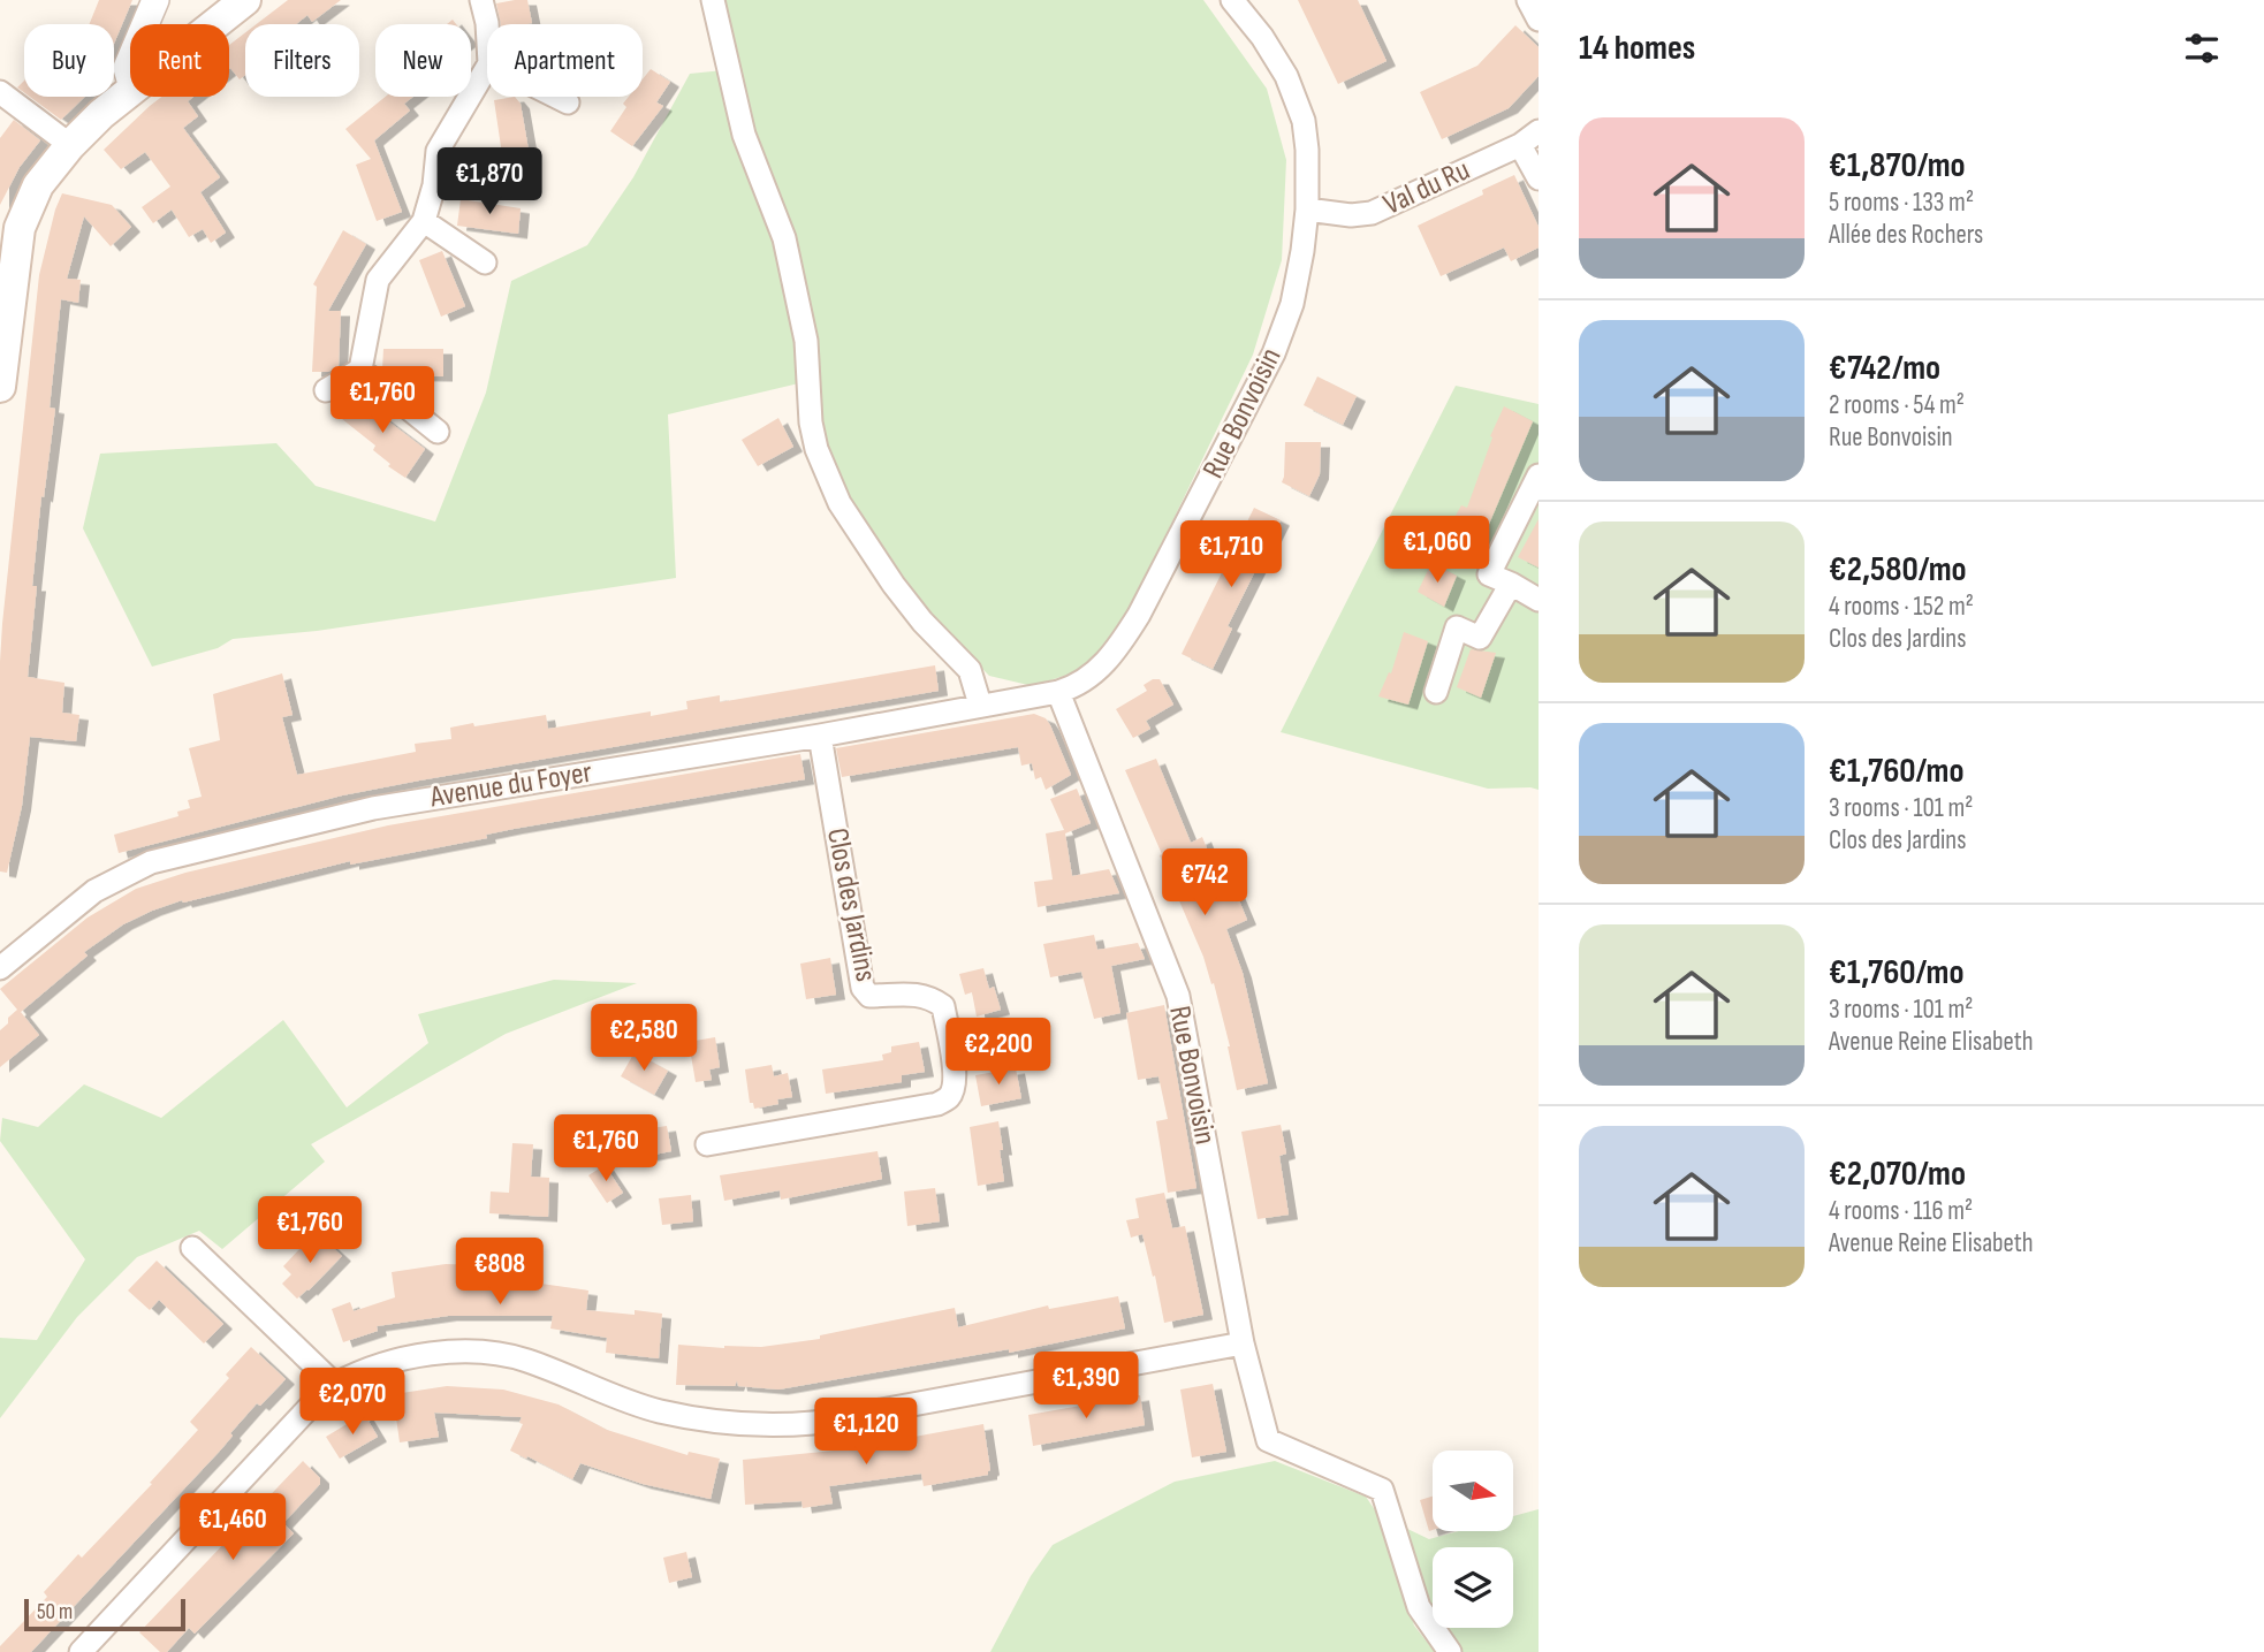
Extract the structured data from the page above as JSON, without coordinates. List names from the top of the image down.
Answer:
{
  "streets": {
    "street": [
      "Val du Ru",
      "Rue Bonvoisin",
      "Avenue du Foyer",
      "Clos des Jardins"
    ]
  },
  "crossings": [
    ["Val du Ru", "Rue Bonvoisin"],
    ["Rue Bonvoisin", "Avenue du Foyer"],
    ["Avenue du Foyer", "Clos des Jardins"]
  ],
  "scale_bar": "50 m",
  "north": "right",
  "page": {
    "heading": "14 homes",
    "chip": [
      "Buy",
      "Rent",
      "Filters",
      "New",
      "Apartment"
    ],
    "list": [
      {
        "name": "€1,870/mo",
        "note": "5 rooms · 133 m² · Allée des Rochers"
      },
      {
        "name": "€742/mo",
        "note": "2 rooms · 54 m² · Rue Bonvoisin"
      },
      {
        "name": "€2,580/mo",
        "note": "4 rooms · 152 m² · Clos des Jardins"
      },
      {
        "name": "€1,760/mo",
        "note": "3 rooms · 101 m² · Clos des Jardins"
      },
      {
        "name": "€1,760/mo",
        "note": "3 rooms · 101 m² · Avenue Reine Elisabeth"
      },
      {
        "name": "€2,070/mo",
        "note": "4 rooms · 116 m² · Avenue Reine Elisabeth"
      }
    ],
    "price": [
      "€1,870",
      "€1,760",
      "€1,060",
      "€1,710",
      "€742",
      "€2,580",
      "€2,200",
      "€1,760",
      "€1,760",
      "€808",
      "€1,390",
      "€2,070",
      "€1,120",
      "€1,460"
    ],
    "scale": "50 m"
  }
}
